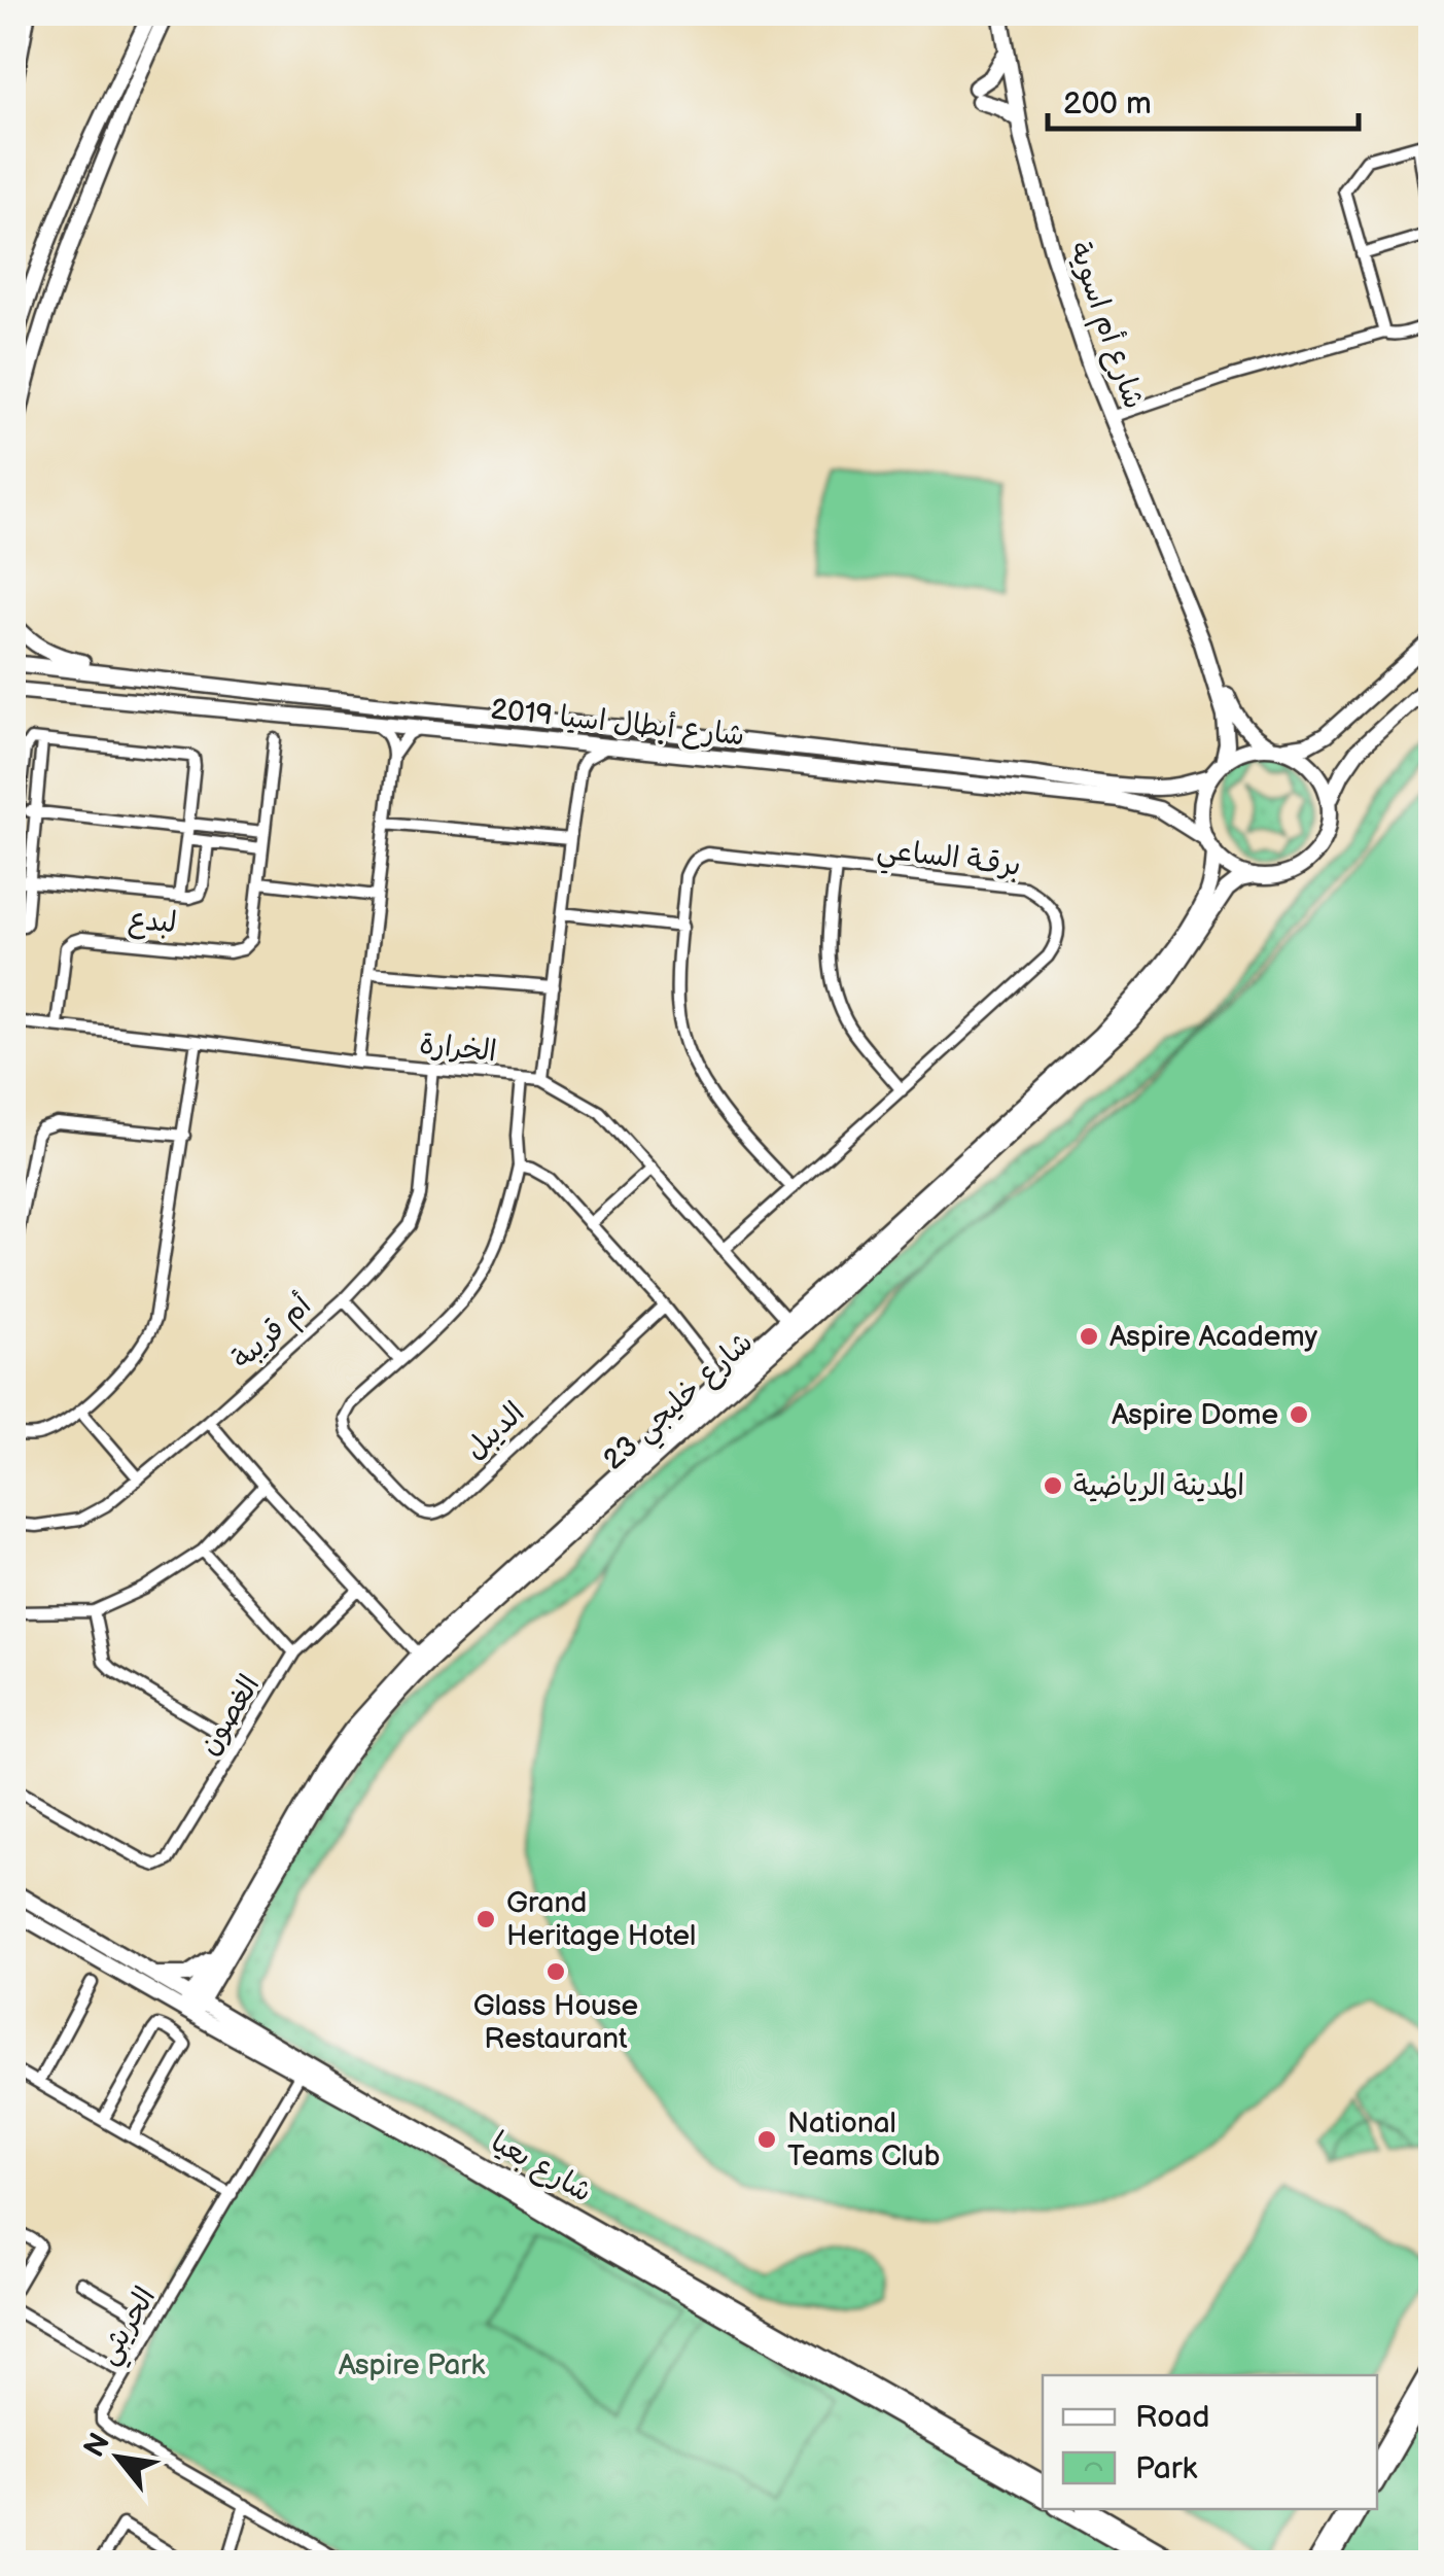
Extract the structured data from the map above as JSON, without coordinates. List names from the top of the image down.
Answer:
{
  "streets": {
    "main road": [
      "شارع أم اسوية",
      "شارع أبطال اسيا 2019",
      "شارع خليجي 23",
      "شارع بعيا"
    ],
    "street": [
      "برقـة الساعي",
      "لبدع",
      "الخرارة",
      "أم قريبة",
      "الديبل",
      "الغصون",
      "الحريثي"
    ]
  },
  "crossings": [
    ["شارع أم اسوية", "شارع أبطال اسيا 2019"],
    ["شارع أم اسوية", "شارع خليجي 23"],
    ["شارع أبطال اسيا 2019", "شارع خليجي 23"],
    ["برقـة الساعي", "الخرارة"],
    ["لبدع", "الخرارة"],
    ["الخرارة", "أم قريبة"],
    ["الخرارة", "شارع خليجي 23"],
    ["الخرارة", "الديبل"],
    ["شارع خليجي 23", "شارع بعيا"],
    ["شارع بعيا", "الحريثي"]
  ],
  "parks": ["Aspire Park"],
  "places": [
    "Aspire Academy",
    "Aspire Dome",
    "المدينة الرياضية",
    "Grand Heritage Hotel",
    "Glass House Restaurant",
    "National Teams Club"
  ],
  "legend": ["Road", "Park"],
  "scale_bar": "200 m",
  "north": "top left"
}
